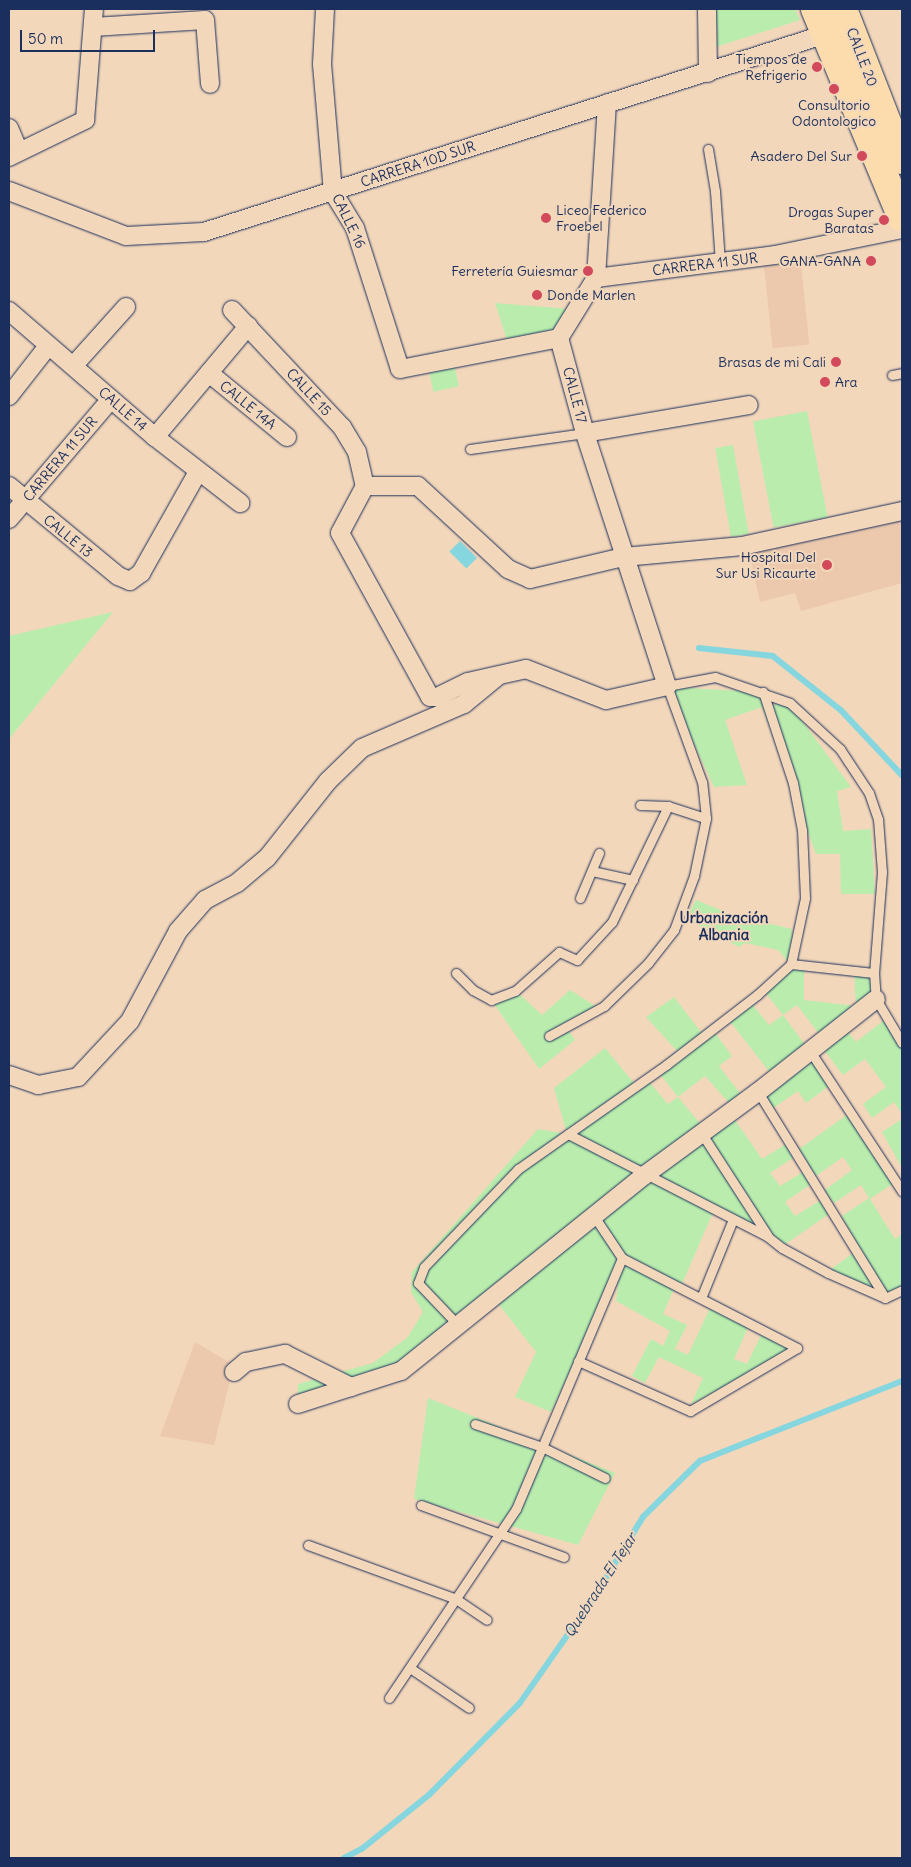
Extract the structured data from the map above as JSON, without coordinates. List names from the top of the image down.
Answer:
{
  "streets": {
    "main road": ["CALLE 20"],
    "street": [
      "CARRERA 10D SUR",
      "CALLE 16",
      "CARRERA 11 SUR",
      "CALLE 15",
      "CALLE 17",
      "CALLE 14A",
      "CALLE 14",
      "CALLE 13"
    ]
  },
  "crossings": [
    ["CARRERA 10D SUR", "CALLE 16"],
    ["CALLE 16", "CALLE 17"],
    ["CARRERA 11 SUR", "CALLE 14"],
    ["CARRERA 11 SUR", "CALLE 13"],
    ["CALLE 14", "CALLE 13"]
  ],
  "districts": ["Urbanización Albania"],
  "water": ["Quebrada El Tejar"],
  "places": [
    "Tiempos de Refrigerio",
    "Consultorio Odontologico",
    "Asadero Del Sur",
    "Liceo Federico Froebel",
    "Drogas Super Baratas",
    "GANA-GANA",
    "Ferretería Guiesmar",
    "Donde Marlen",
    "Brasas de mi Cali",
    "Ara",
    "Hospital Del Sur Usi Ricaurte"
  ],
  "scale_bar": "50 m"
}
